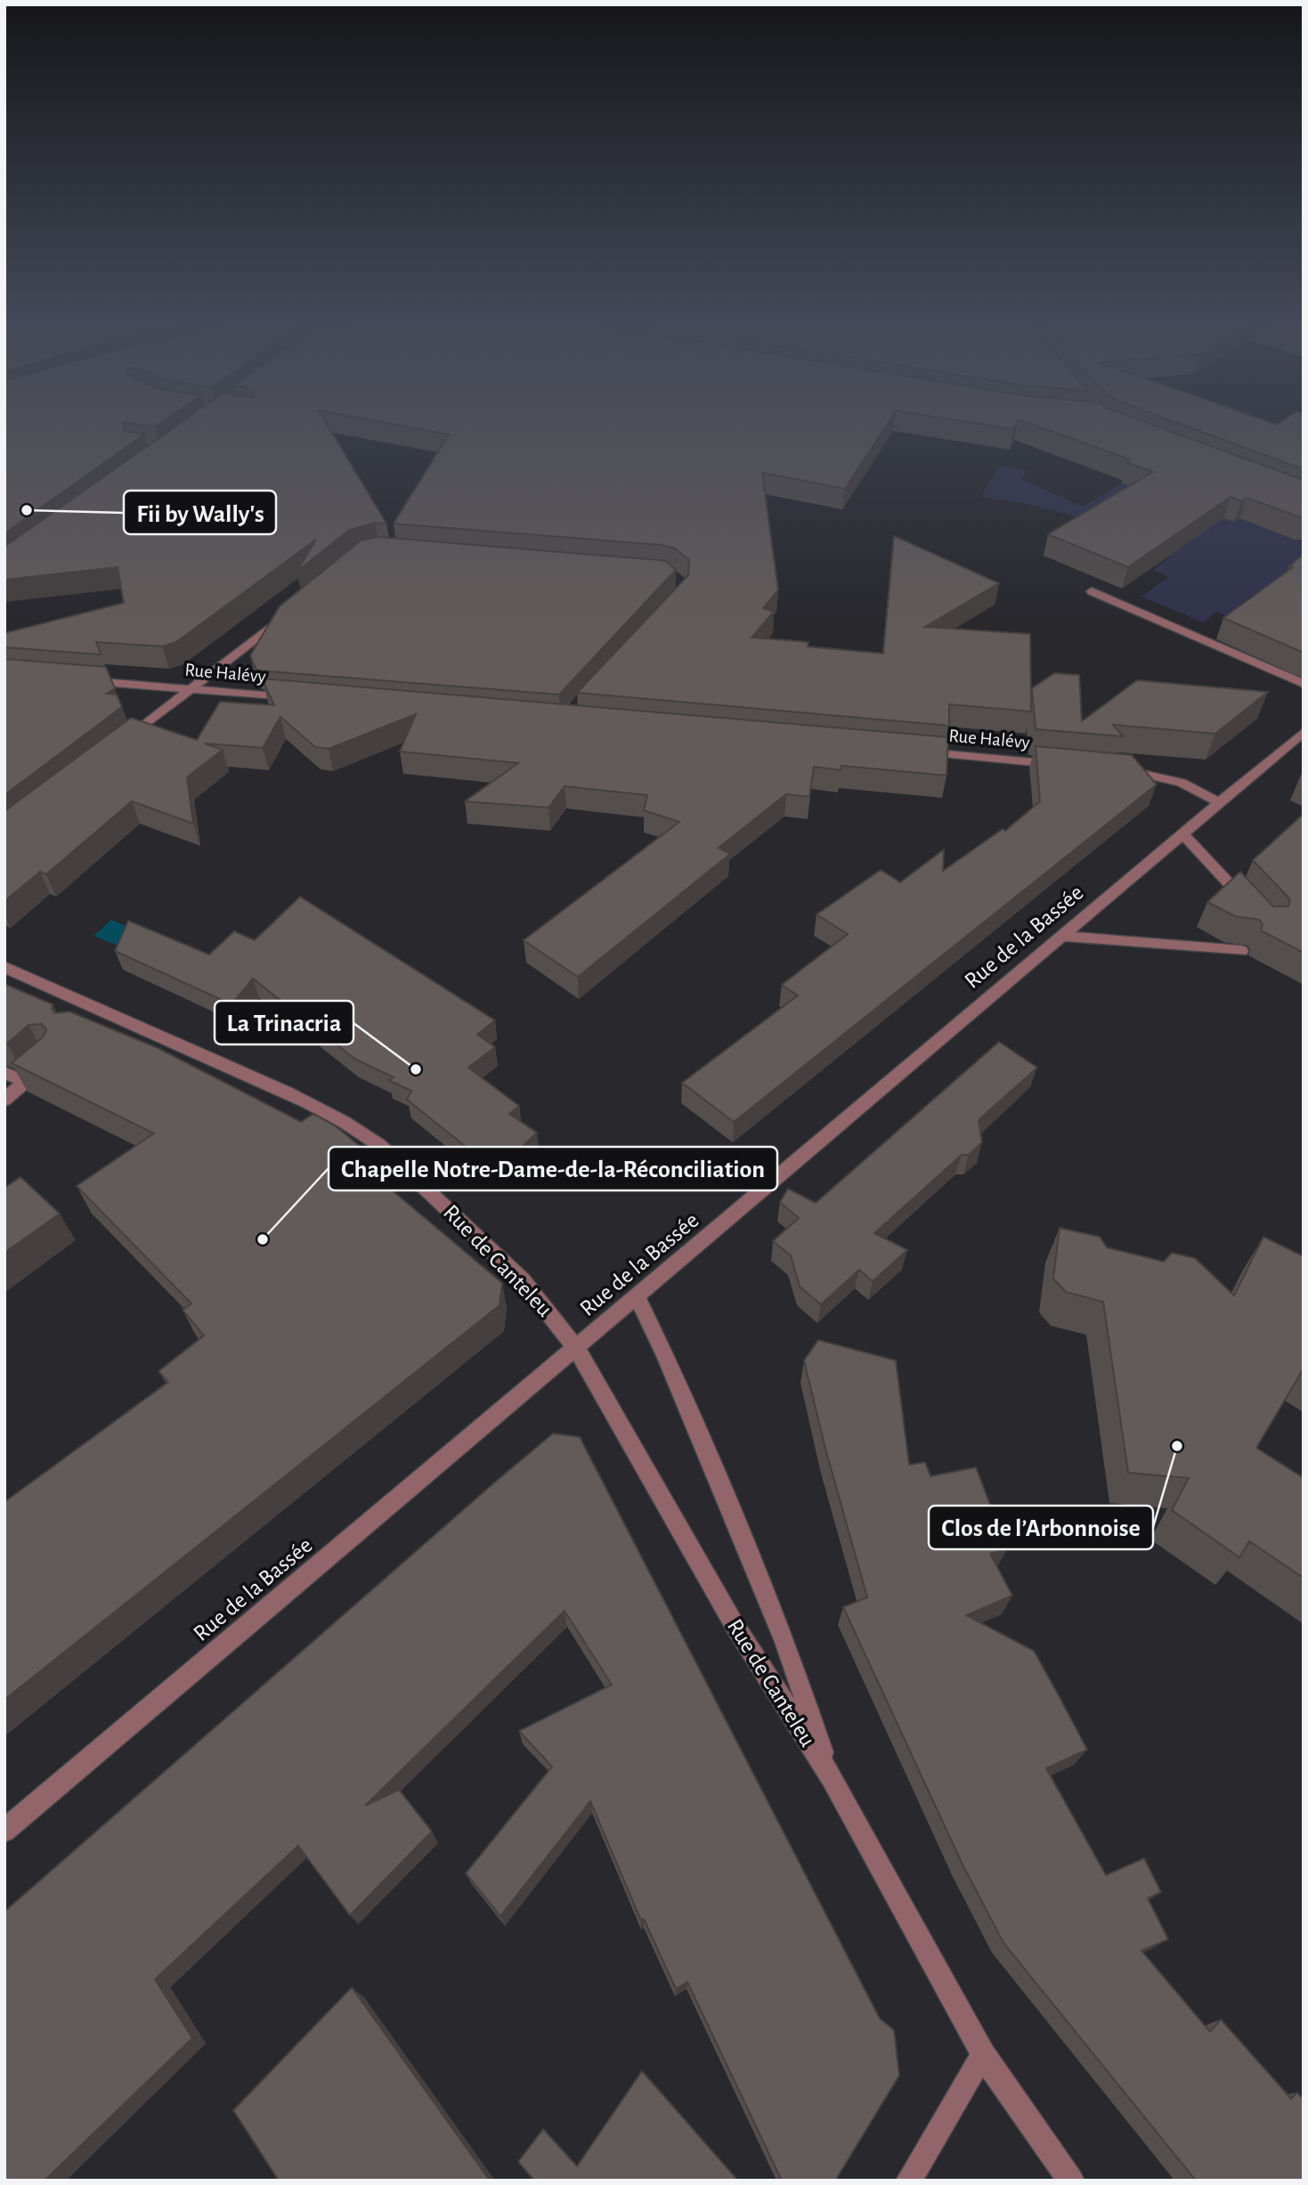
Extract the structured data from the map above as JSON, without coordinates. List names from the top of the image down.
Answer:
{
  "streets": {
    "street": ["Rue Halévy", "Rue de la Bassée", "Rue de Canteleu"]
  },
  "crossings": [
    ["Rue de la Bassée", "Rue de Canteleu"]
  ],
  "places": [
    "Fii by Wally's",
    "La Trinacria",
    "Chapelle Notre-Dame-de-la-Réconciliation",
    "Clos de l’Arbonnoise"
  ]
}
